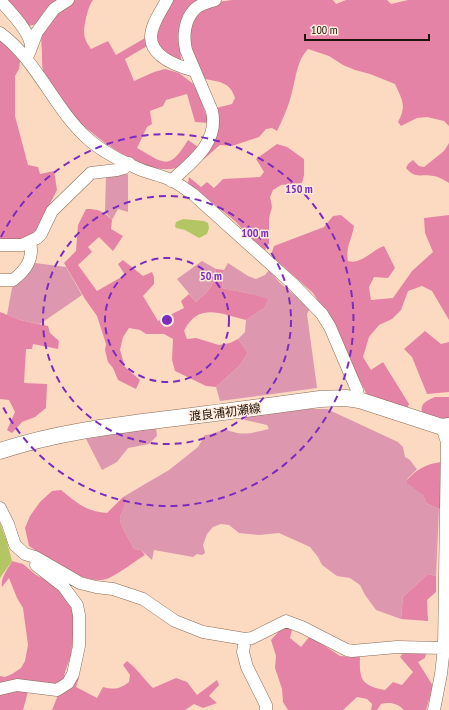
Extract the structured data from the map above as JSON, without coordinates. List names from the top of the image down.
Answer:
{
  "streets": {
    "main road": ["渡良浦初瀬線"]
  },
  "scale_bar": "100 m",
  "rings": ["150 m", "100 m", "50 m"]
}
